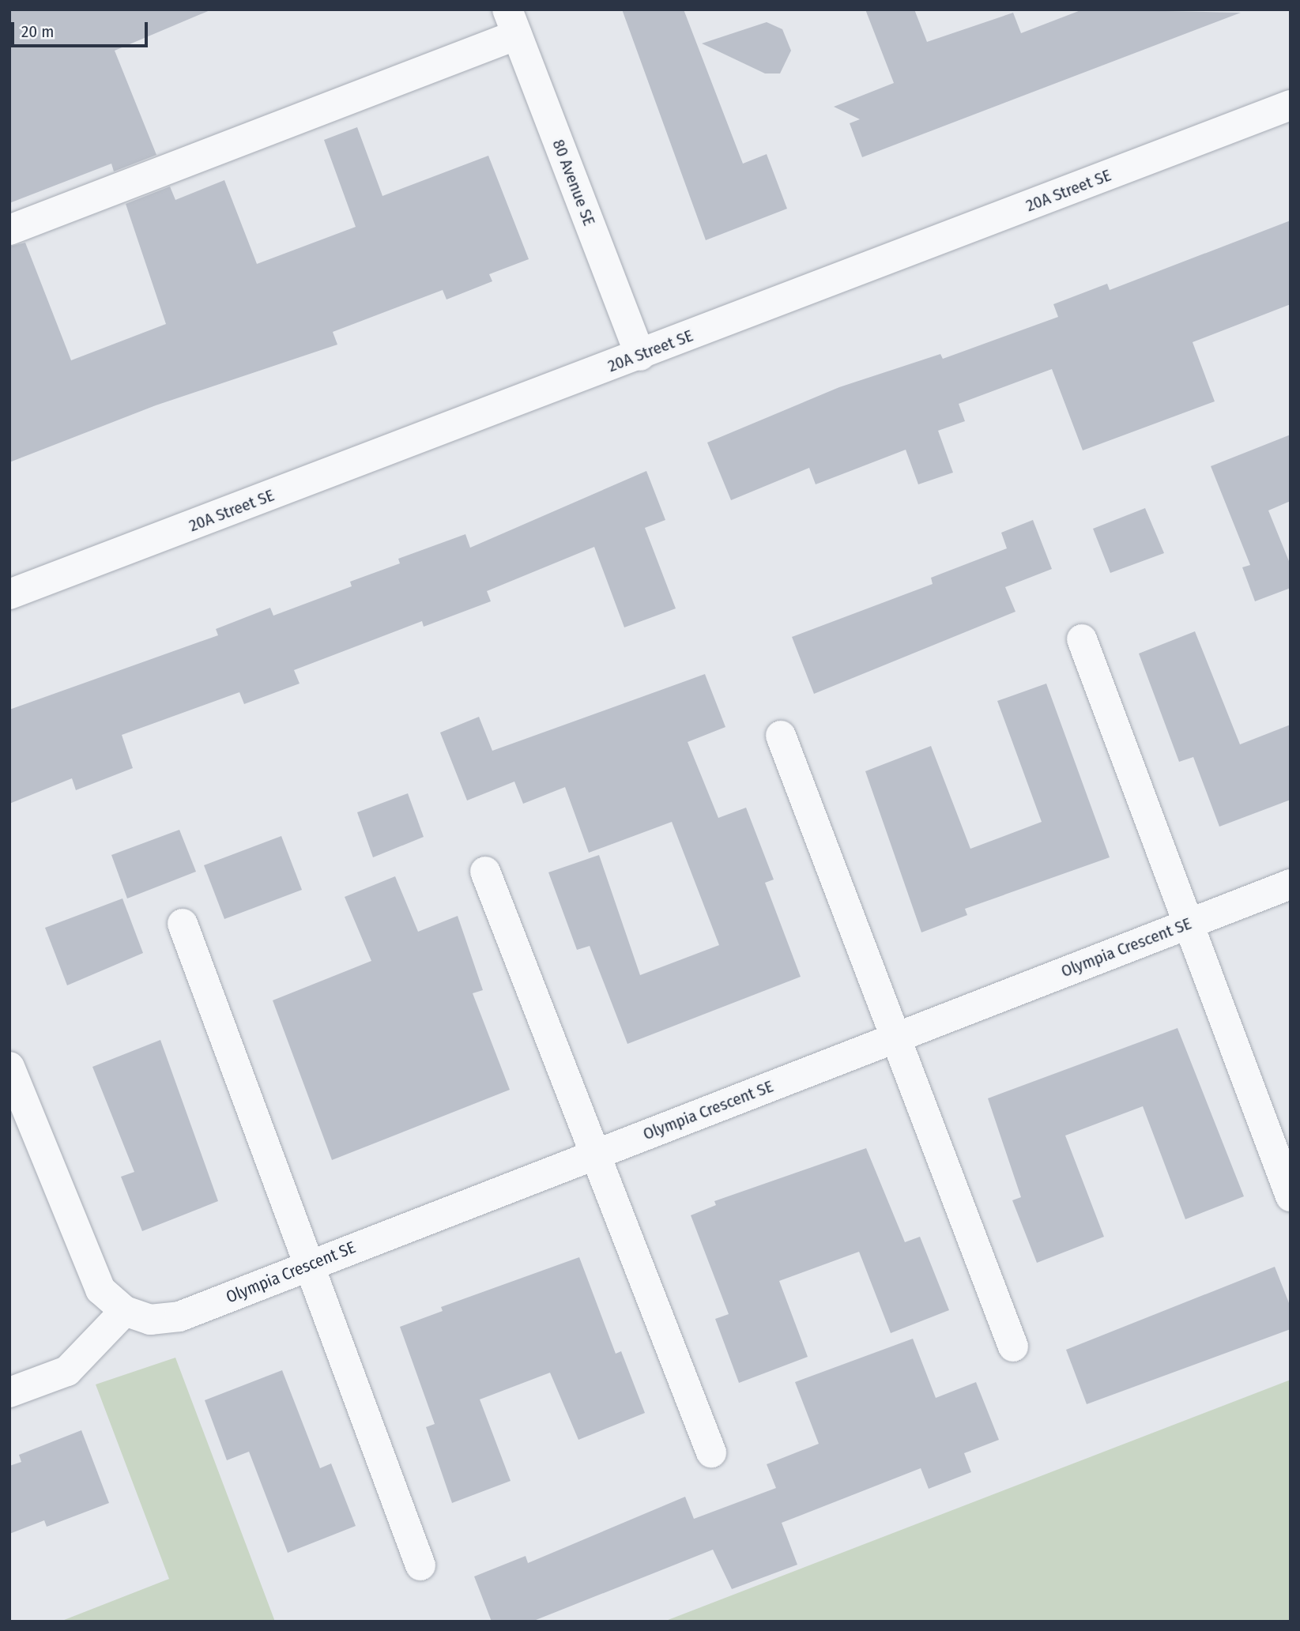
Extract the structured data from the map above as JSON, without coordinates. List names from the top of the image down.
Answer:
{
  "streets": {
    "street": ["80 Avenue SE", "20A Street SE", "Olympia Crescent SE"]
  },
  "crossings": [
    ["80 Avenue SE", "20A Street SE"]
  ],
  "scale_bar": "20 m"
}
